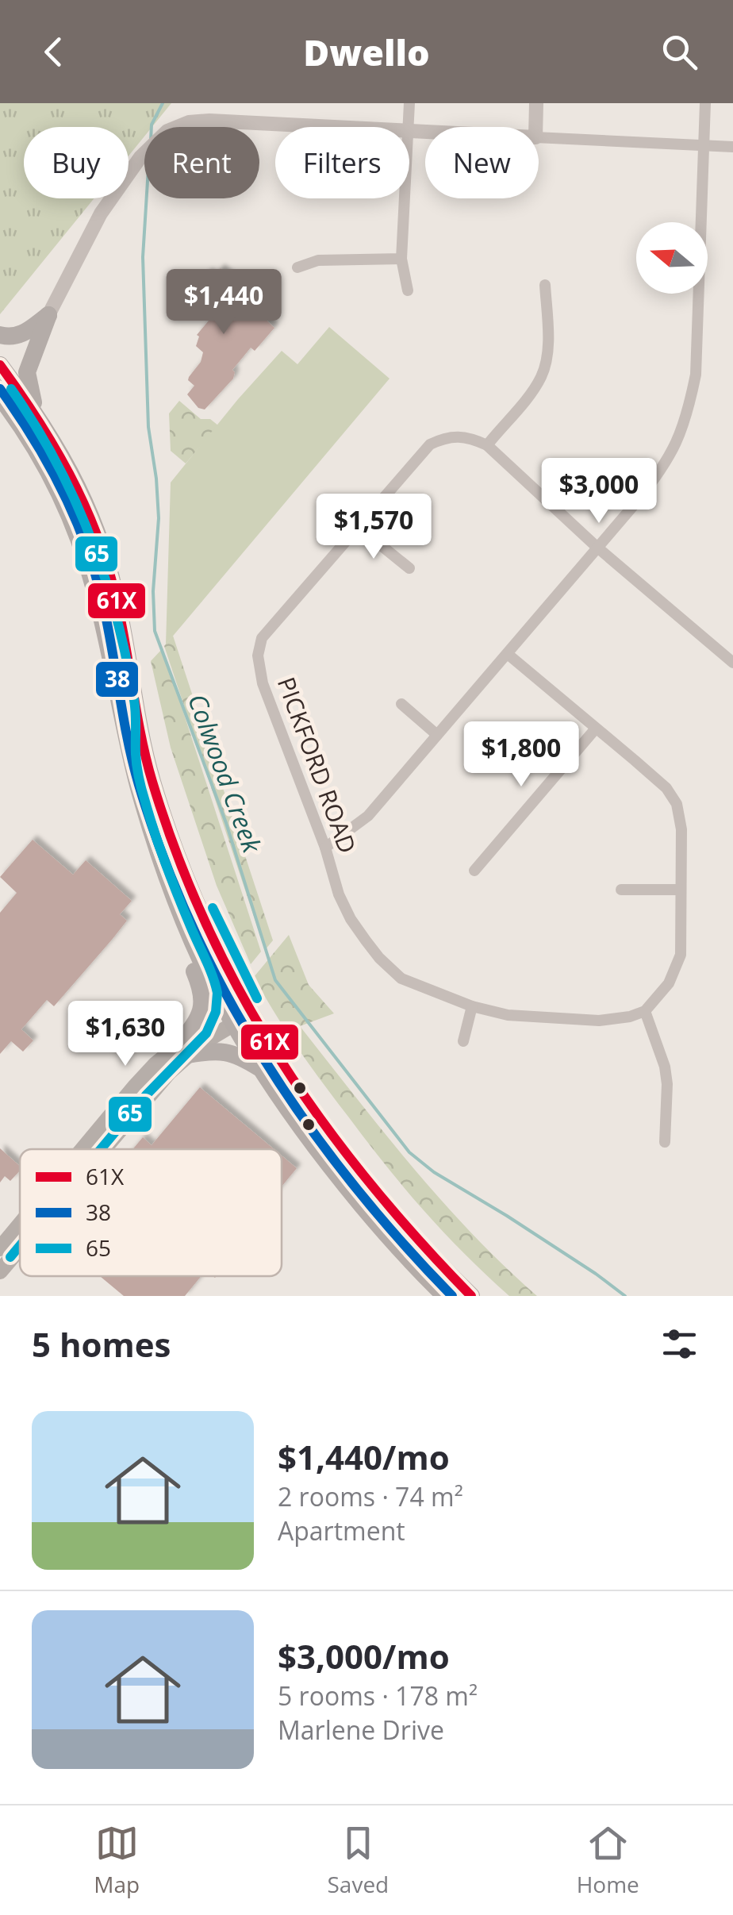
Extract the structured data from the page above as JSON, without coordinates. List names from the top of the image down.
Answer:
{
  "streets": {
    "street": ["PICKFORD ROAD"]
  },
  "water": ["Colwood Creek"],
  "lines": ["transit line 61X", "transit line 38", "transit line 65"],
  "legend": ["61X", "38", "65"],
  "north": "left",
  "page": {
    "header": "Dwello",
    "chip": [
      "Buy",
      "Rent",
      "Filters",
      "New"
    ],
    "price": [
      "$1,440",
      "$3,000",
      "$1,570",
      "$1,800",
      "$1,630"
    ],
    "heading": "5 homes",
    "list": [
      {
        "name": "$1,440/mo",
        "note": "2 rooms · 74 m² · Apartment"
      },
      {
        "name": "$3,000/mo",
        "note": "5 rooms · 178 m² · Marlene Drive"
      }
    ],
    "tabs": ["Map", "Saved", "Home"]
  }
}
